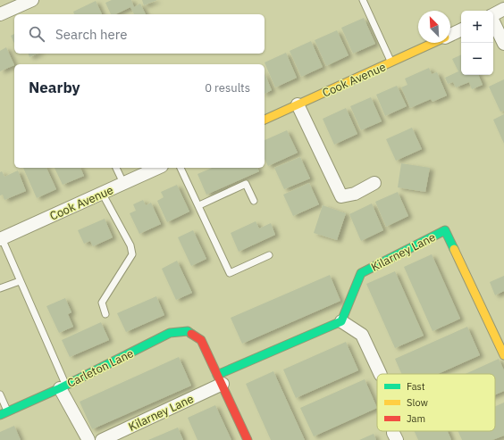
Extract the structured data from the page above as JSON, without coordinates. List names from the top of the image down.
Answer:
{
  "streets": {
    "street": ["Cook Avenue", "Kilarney Lane", "Carleton Lane"]
  },
  "crossings": [
    ["Kilarney Lane", "Carleton Lane"]
  ],
  "legend": ["Fast", "Slow", "Jam"],
  "north": "top left",
  "page": {
    "map_buttons": ["+", "−"],
    "search": "Search here",
    "heading": ["Nearby", "0 results"]
  }
}
